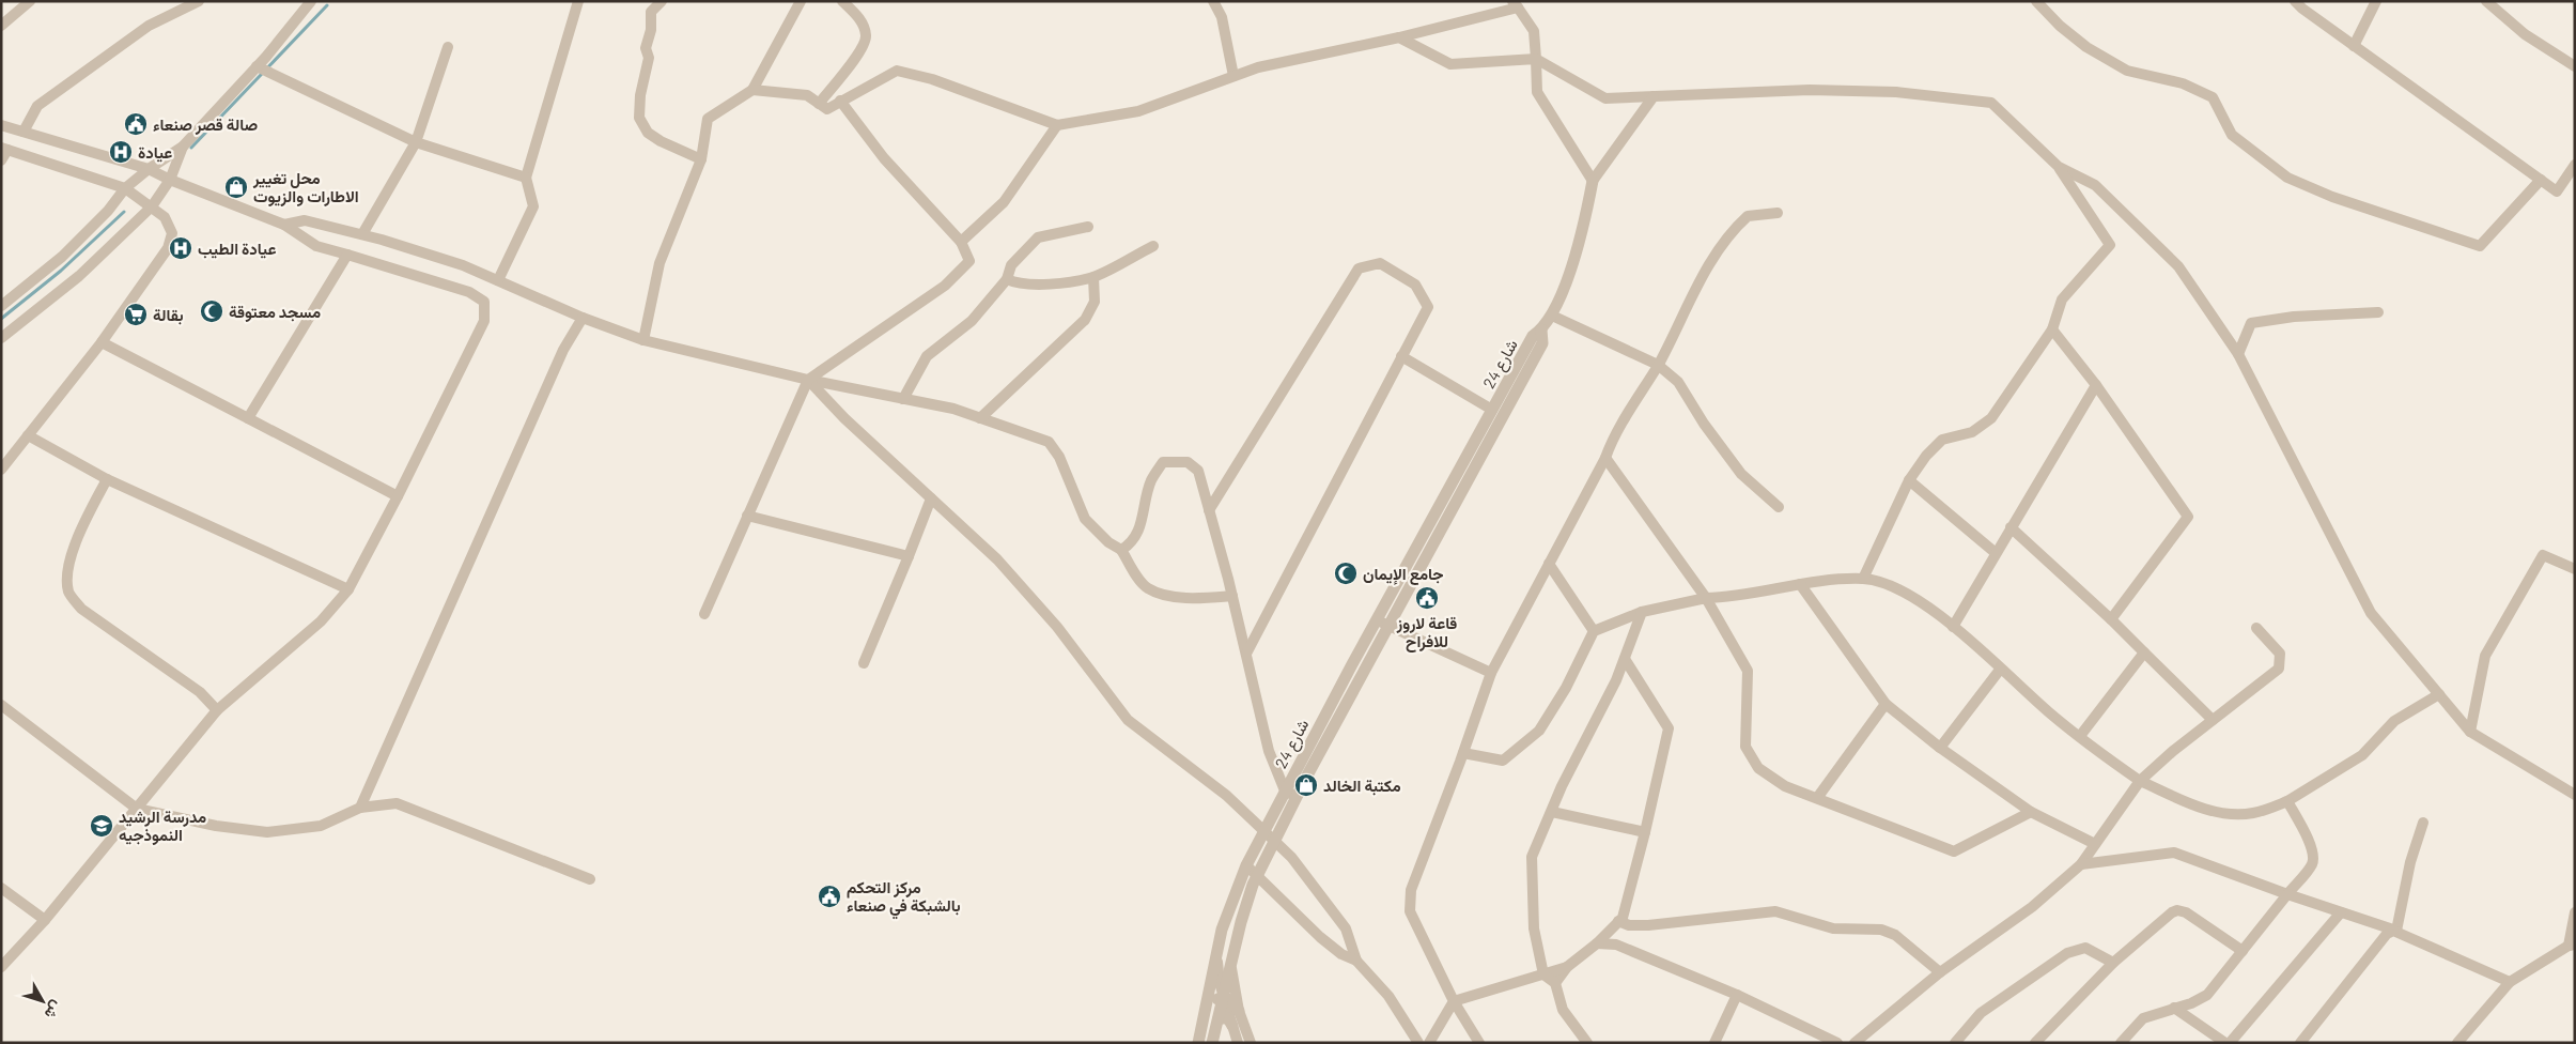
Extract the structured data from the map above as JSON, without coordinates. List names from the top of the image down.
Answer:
{
  "streets": {
    "street": ["شارع 24"]
  },
  "places": {
    "public building": ["صالة قصر صنعاء", "قاعة لاروز للافراح", "مركز التحكم بالشبكة في صنعاء"],
    "hospital": ["عيادة", "عيادة الطيب"],
    "shop": ["محل تغيير الاطارات والزيوت", "مكتبة الخالد"],
    "mosque": ["مسجد معتوقة", "جامع الإيمان"],
    "supermarket": ["بقالة"],
    "school or university": ["مدرسة الرشيد النموذجيه"]
  },
  "north": "bottom right"
}
